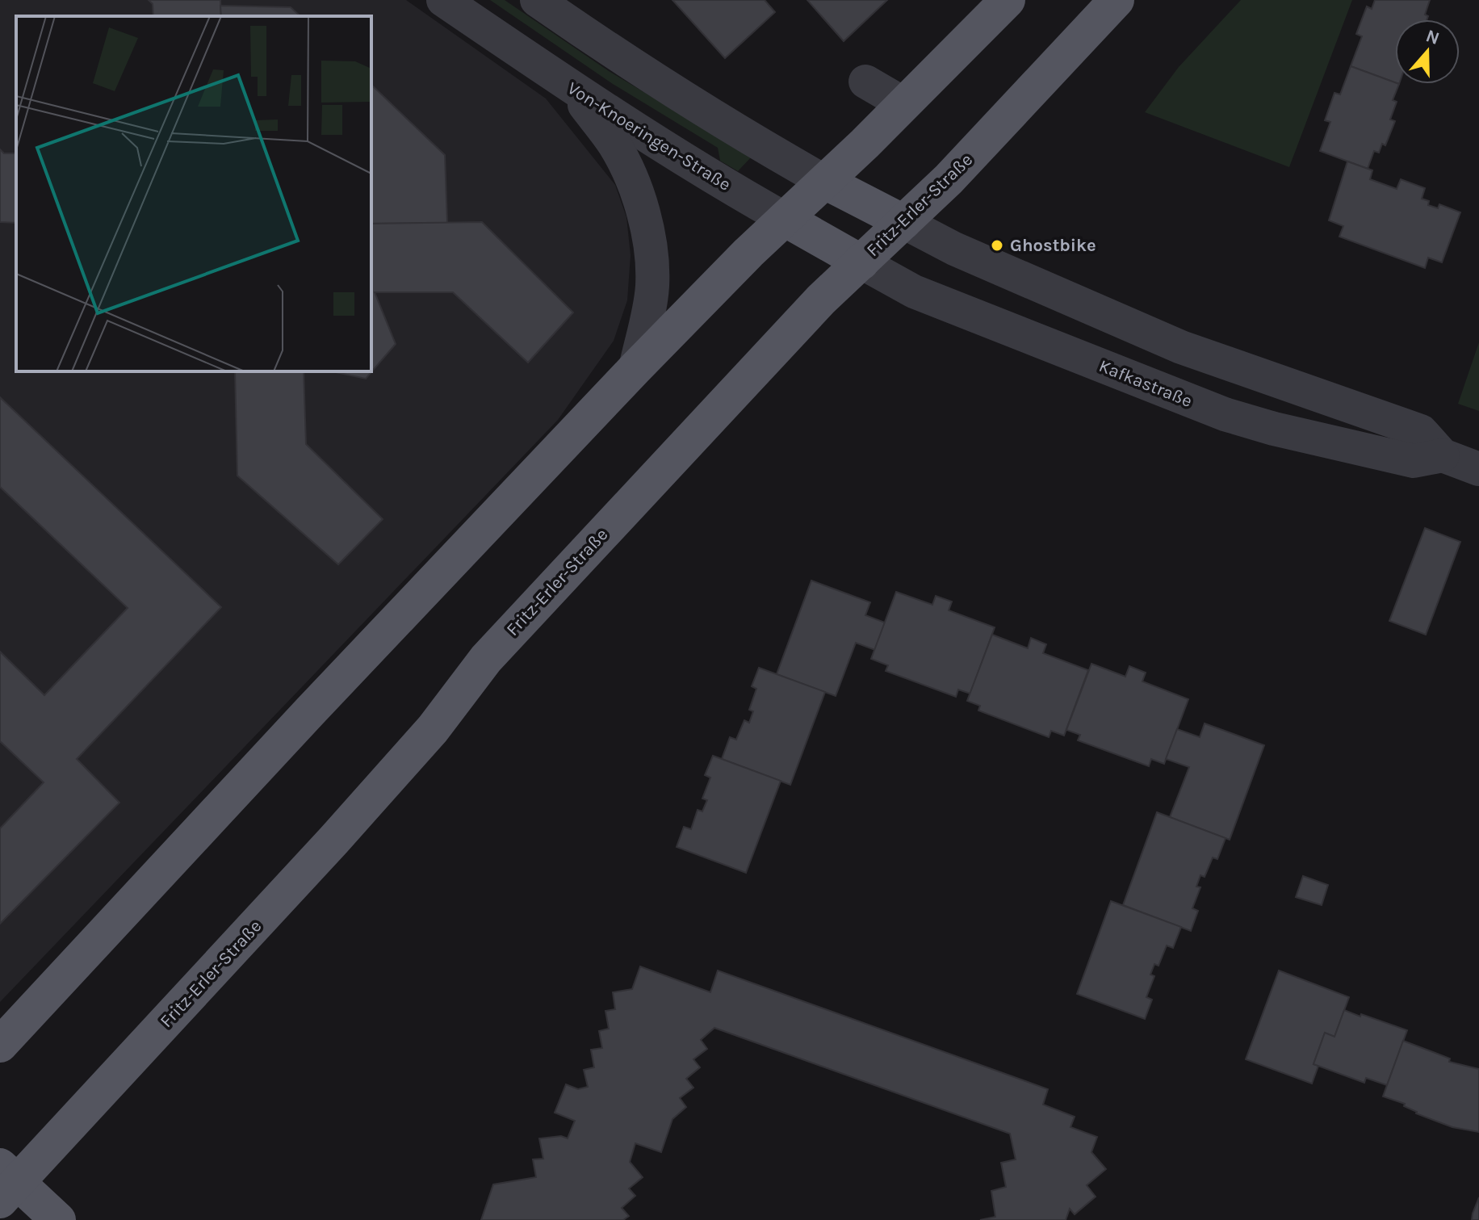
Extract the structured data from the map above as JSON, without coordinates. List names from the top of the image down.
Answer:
{
  "streets": {
    "main road": ["Von-Knoeringen-Straße", "Fritz-Erler-Straße"],
    "street": ["Kafkastraße"]
  },
  "crossings": [
    ["Von-Knoeringen-Straße", "Fritz-Erler-Straße"],
    ["Von-Knoeringen-Straße", "Kafkastraße"],
    ["Fritz-Erler-Straße", "Kafkastraße"]
  ],
  "places": ["Ghostbike"],
  "north": "top"
}
